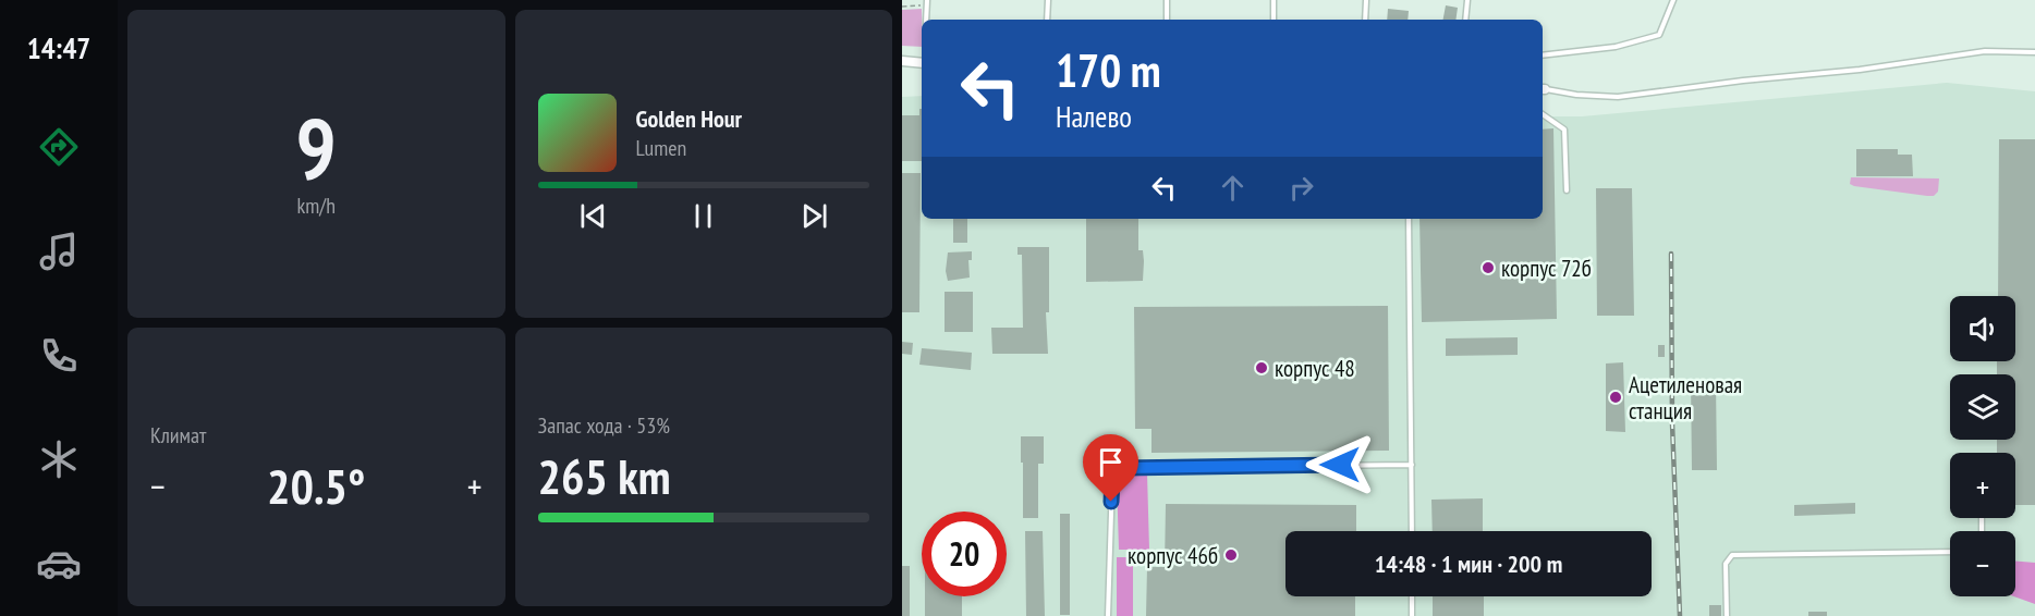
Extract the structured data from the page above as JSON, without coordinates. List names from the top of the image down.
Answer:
{
  "places": [
    "корпус 72б",
    "корпус 48",
    "Ацетиленовая станция",
    "корпус 46б"
  ],
  "page": {
    "tabs": "14:47",
    "tile": [
      ["9", "km/h"],
      "Климат",
      ["Запас хода · 53%", "265 km"]
    ],
    "turn": ["170 m", "Налево"],
    "song": ["Golden Hour", "Lumen"],
    "map_buttons": ["+", "−"],
    "heat": ["−", "20.5°", "+"],
    "limit": "20",
    "trip": "14:48 · 1 мин · 200 m"
  }
}
